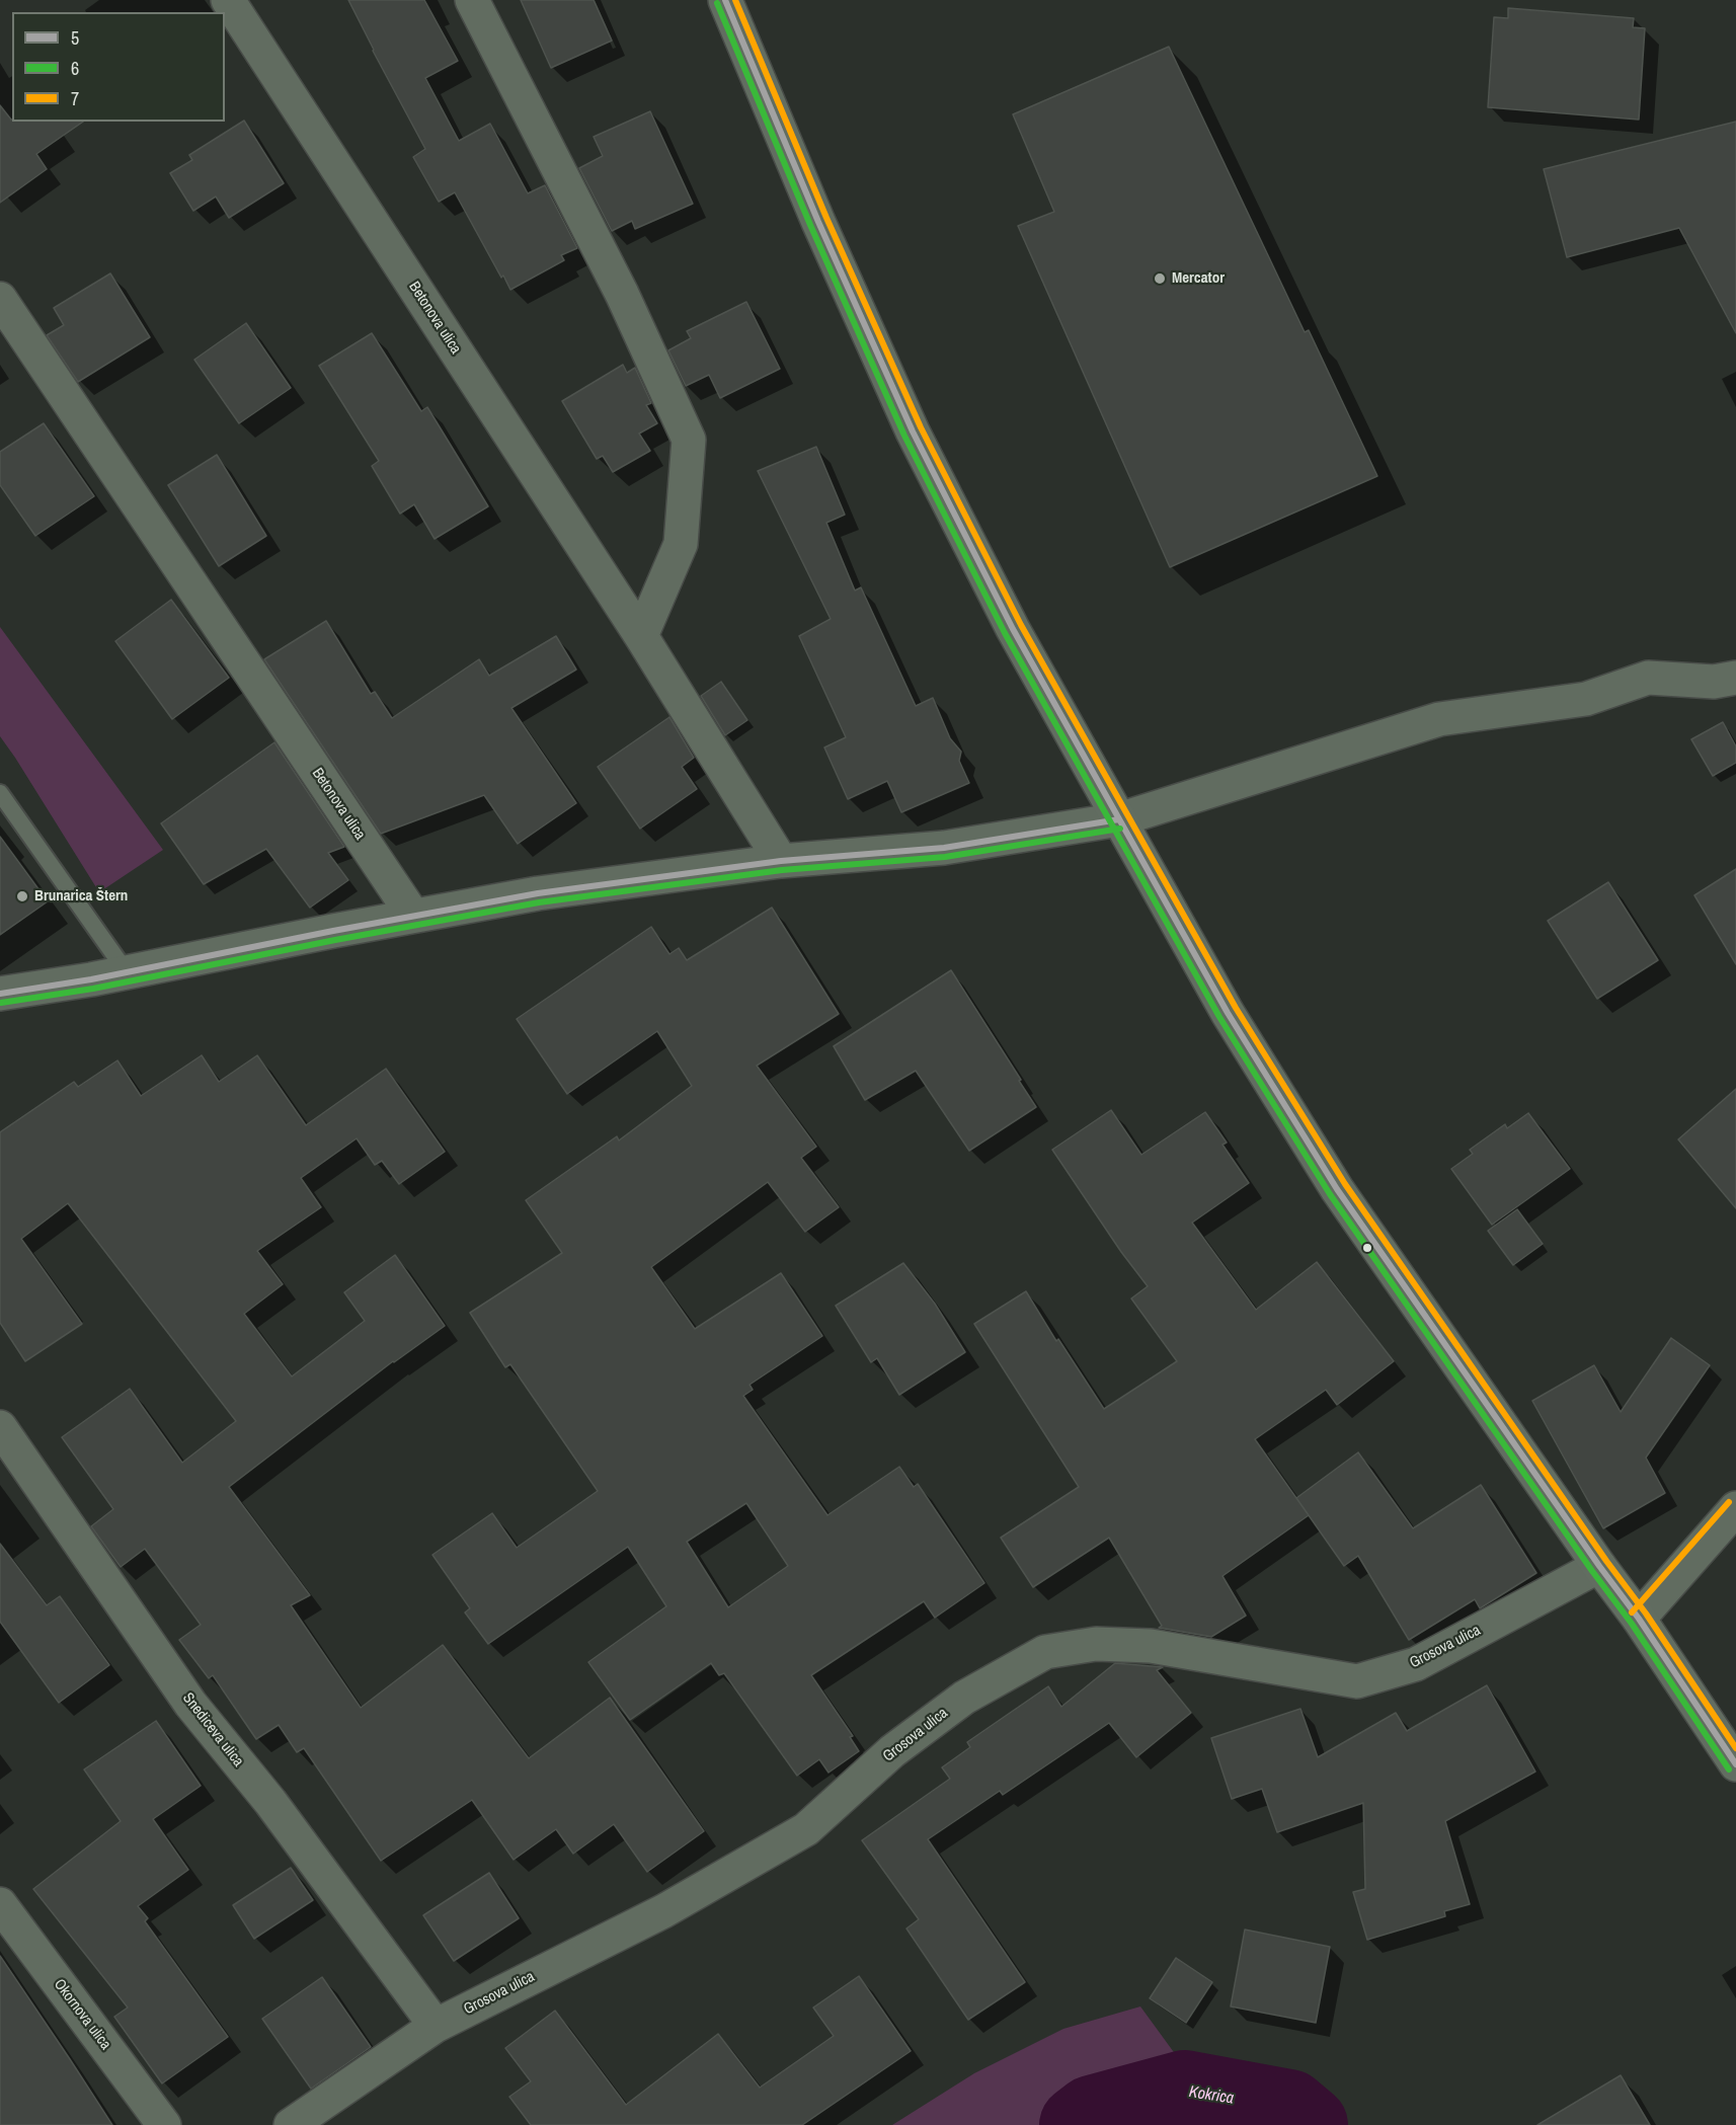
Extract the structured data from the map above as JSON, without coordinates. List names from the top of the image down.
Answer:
{
  "streets": {
    "street": [
      "Betonova ulica",
      "Grosova ulica",
      "Snediceva ulica",
      "Okornova ulica"
    ]
  },
  "crossings": [
    ["Grosova ulica", "Snediceva ulica"]
  ],
  "water": ["Kokrica"],
  "places": ["Mercator", "Brunarica Štern"],
  "lines": ["transit line 5", "transit line 7", "transit line 6"],
  "legend": ["5", "6", "7"]
}
